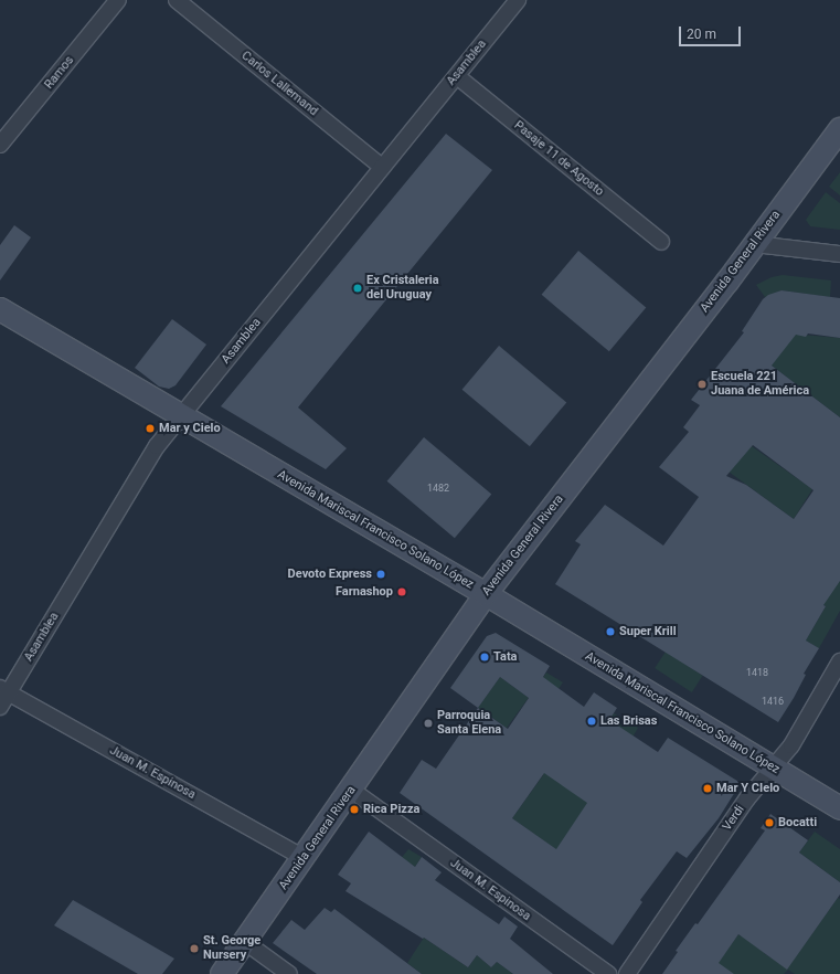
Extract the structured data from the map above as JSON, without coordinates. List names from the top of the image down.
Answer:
{
  "streets": {
    "main road": ["Avenida General Rivera", "Avenida Mariscal Francisco Solano López"],
    "street": [
      "Asamblea",
      "Ramos",
      "Carlos Lallemand",
      "Pasaje 11 de Agosto",
      "Juan M. Espinosa",
      "Verdi"
    ]
  },
  "crossings": [
    ["Asamblea", "Carlos Lallemand"],
    ["Asamblea", "Pasaje 11 de Agosto"],
    ["Asamblea", "Avenida Mariscal Francisco Solano López"],
    ["Asamblea", "Juan M. Espinosa"],
    ["Avenida General Rivera", "Avenida Mariscal Francisco Solano López"],
    ["Avenida General Rivera", "Juan M. Espinosa"],
    ["Avenida Mariscal Francisco Solano López", "Verdi"]
  ],
  "places": [
    "Ex Cristaleria del Uruguay",
    "Escuela 221 Juana de América",
    "Mar y Cielo",
    "Devoto Express",
    "Farnashop",
    "Super Krill",
    "Tata",
    "Las Brisas",
    "Parroquia Santa Elena",
    "Mar Y CIelo",
    "Rica Pizza",
    "Bocatti",
    "St. George Nursery"
  ],
  "house_numbers": ["1482", "1418", "1416"],
  "scale_bar": "20 m"
}
